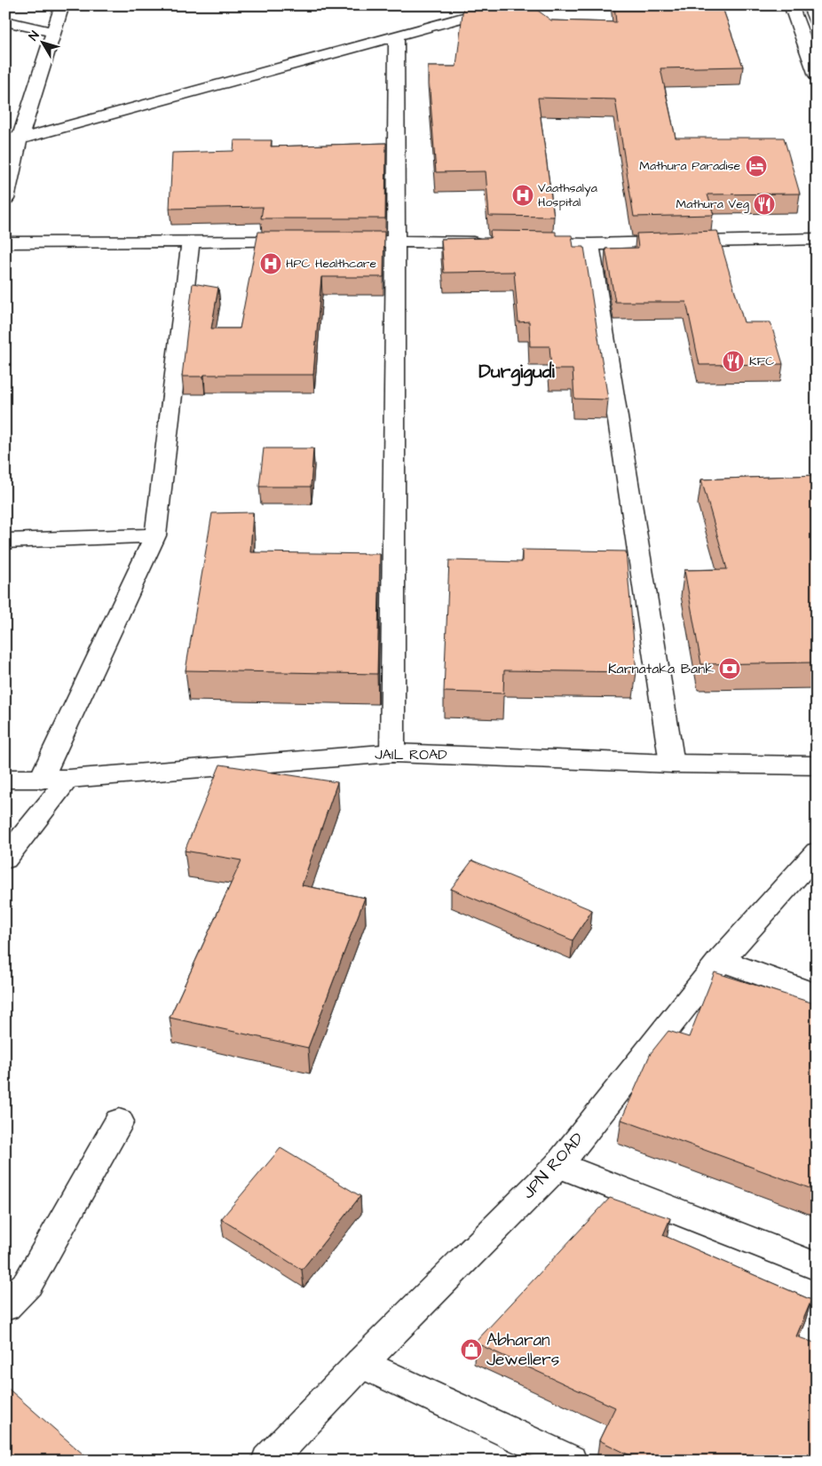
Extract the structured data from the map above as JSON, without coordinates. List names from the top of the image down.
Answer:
{
  "streets": {
    "street": ["JAIL ROAD", "JPN ROAD"]
  },
  "districts": ["Durgigudi"],
  "places": {
    "hotel": ["Mathura Paradise"],
    "hospital": ["Vaathsalya Hospital", "HPC Healthcare"],
    "restaurant": ["Mathura Veg", "KFC"],
    "bank": ["Karnataka Bank"],
    "shop": ["Abharan Jewellers"]
  },
  "north": "top left"
}
